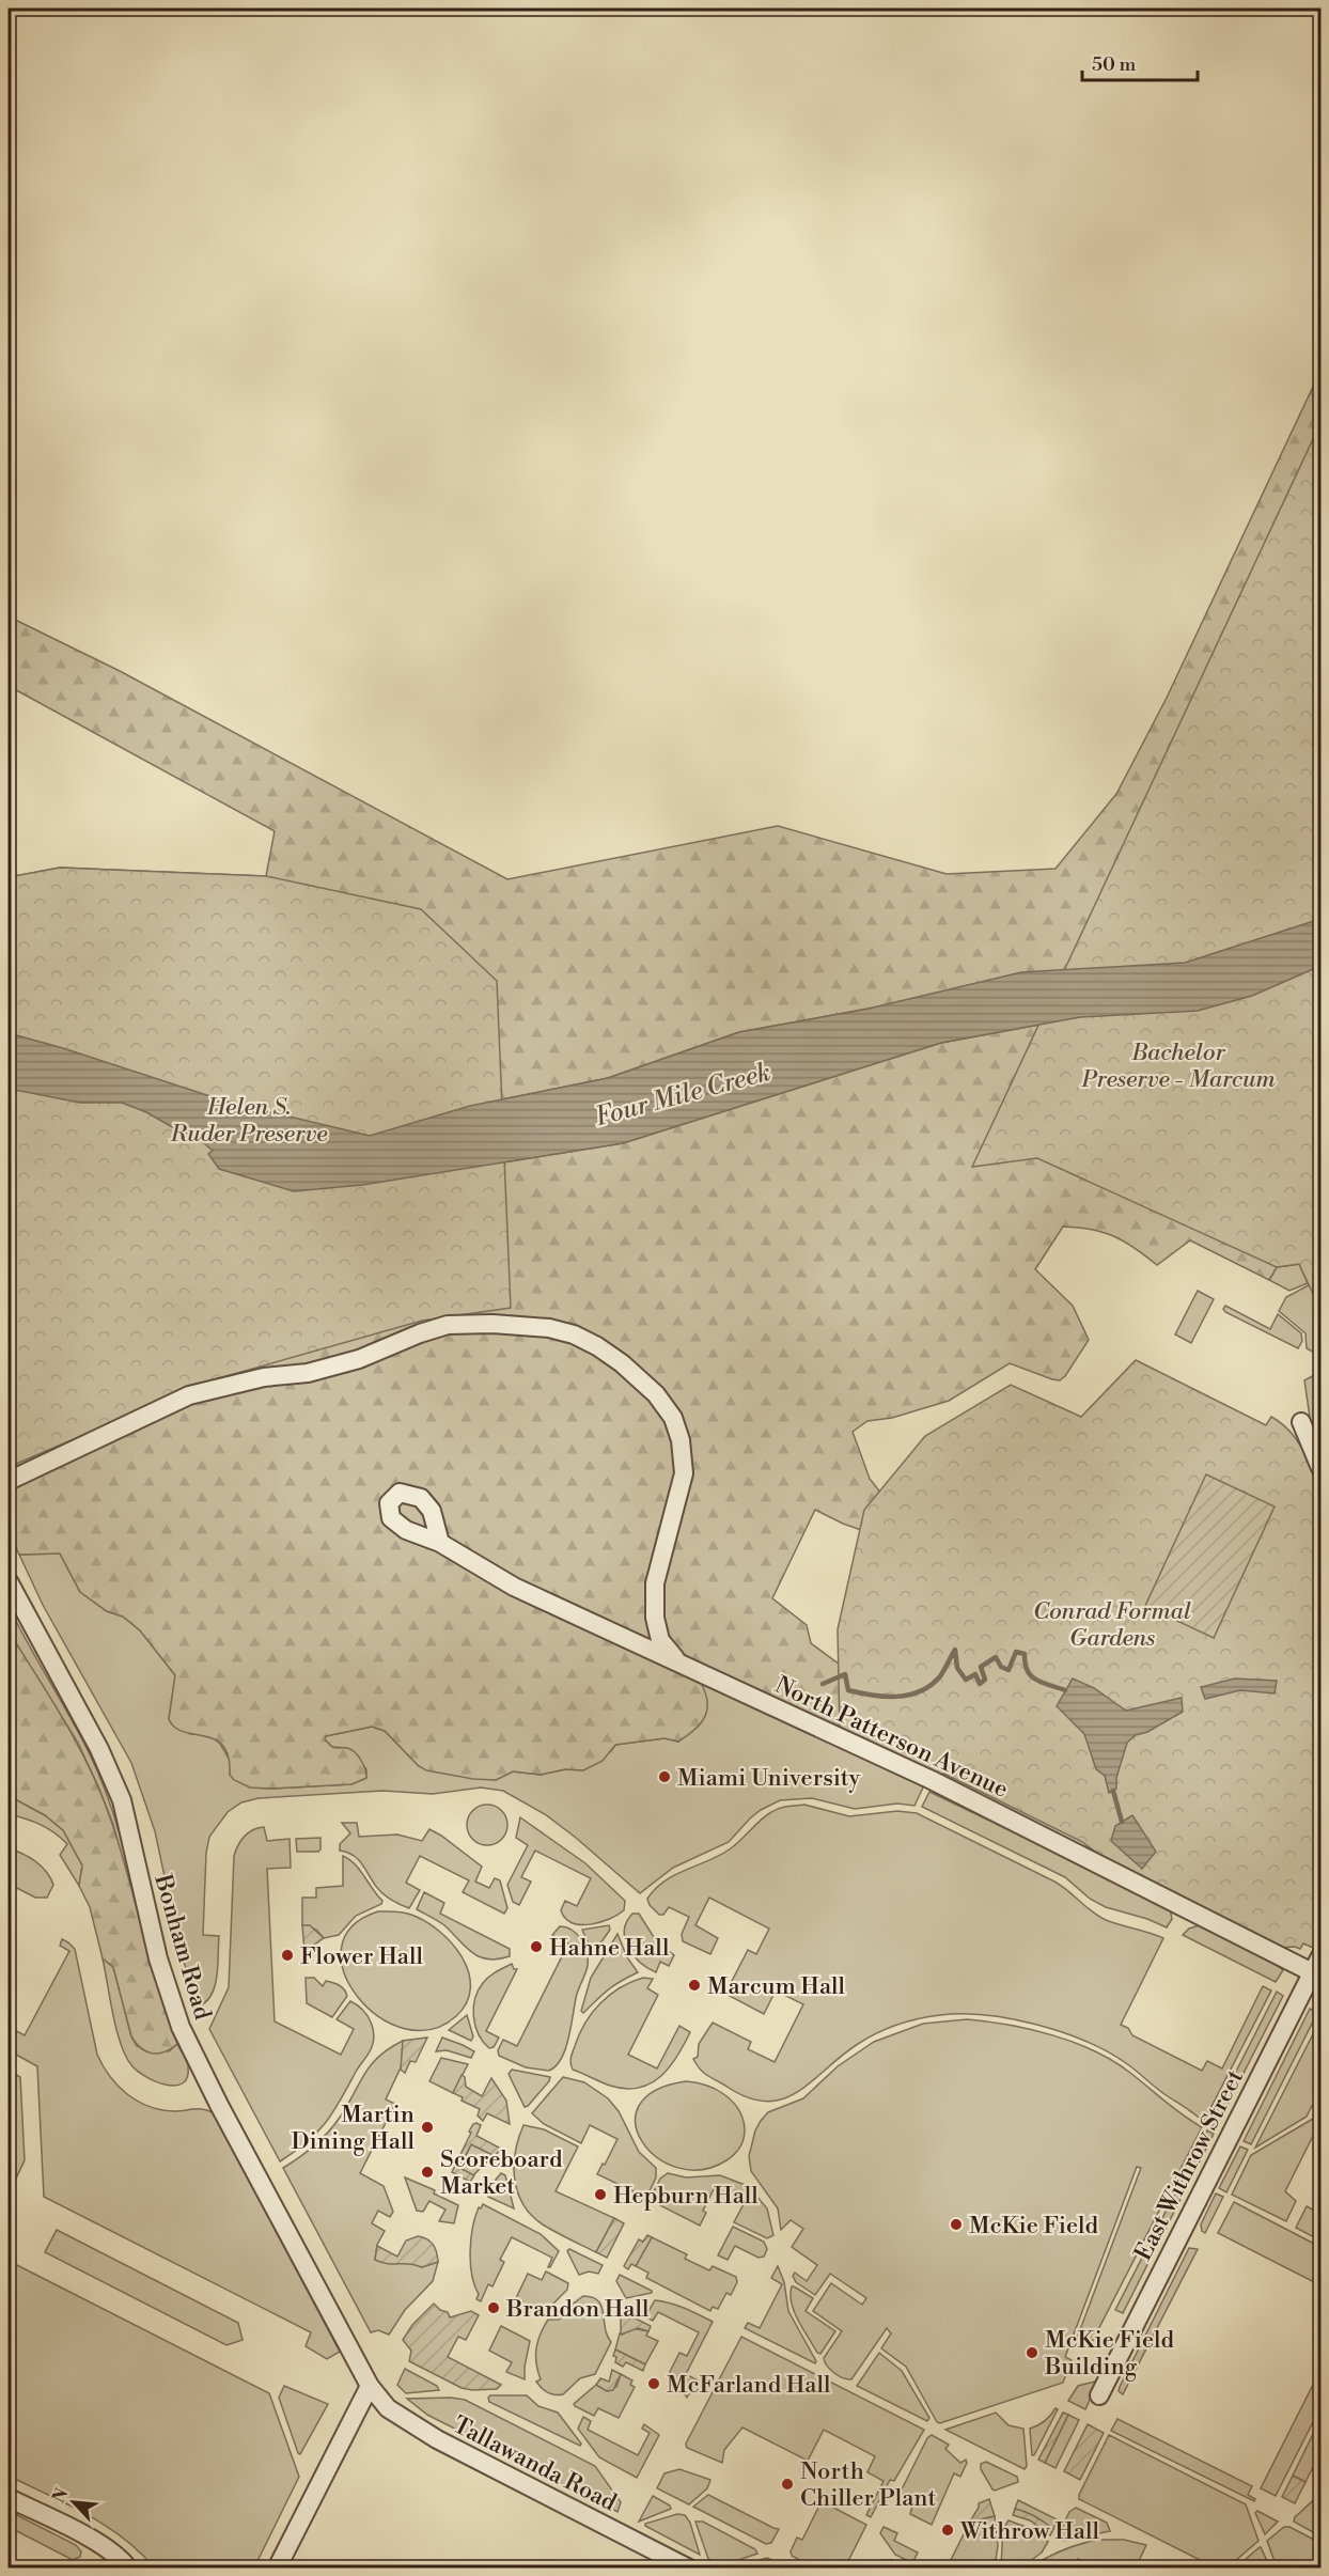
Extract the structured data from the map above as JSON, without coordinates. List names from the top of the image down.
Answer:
{
  "streets": {
    "street": [
      "North Patterson Avenue",
      "Bonham Road",
      "East Withrow Street",
      "Tallawanda Road"
    ]
  },
  "crossings": [
    ["North Patterson Avenue", "East Withrow Street"],
    ["Bonham Road", "Tallawanda Road"]
  ],
  "water": ["Four Mile Creek"],
  "parks": ["Bachelor Preserve - Marcum", "Helen S. Ruder Preserve", "Conrad Formal Gardens"],
  "places": [
    "Miami University",
    "Hahne Hall",
    "Flower Hall",
    "Marcum Hall",
    "Martin Dining Hall",
    "Scoreboard Market",
    "Hepburn Hall",
    "McKie Field",
    "Brandon Hall",
    "McKie Field Building",
    "McFarland Hall",
    "North Chiller Plant",
    "Withrow Hall"
  ],
  "scale_bar": "50 m",
  "north": "top left"
}
